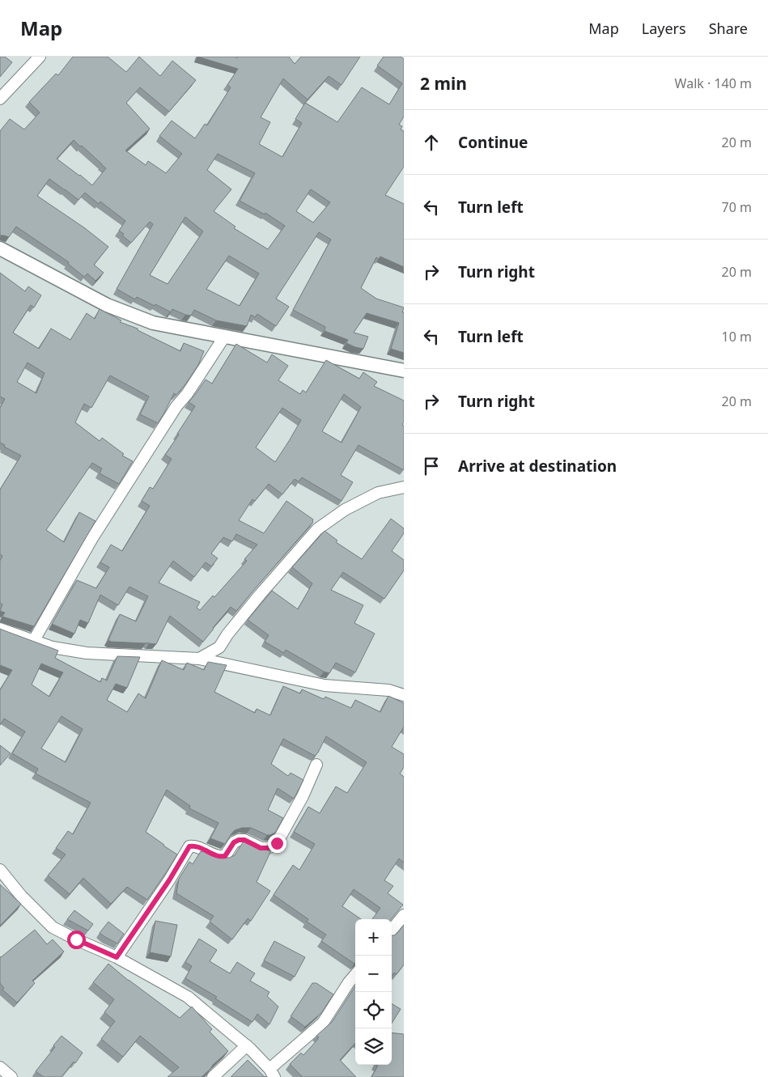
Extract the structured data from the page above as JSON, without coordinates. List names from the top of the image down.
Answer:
{
  "page": {
    "header": "Map",
    "nav": ["Map", "Layers", "Share"],
    "heading": ["2 min", "Walk · 140 m"],
    "list": [
      ["Continue", "20 m"],
      ["Turn left", "70 m"],
      ["Turn right", "20 m"],
      ["Turn left", "10 m"],
      ["Turn right", "20 m"],
      "Arrive at destination"
    ],
    "map_buttons": ["+", "−"]
  }
}
